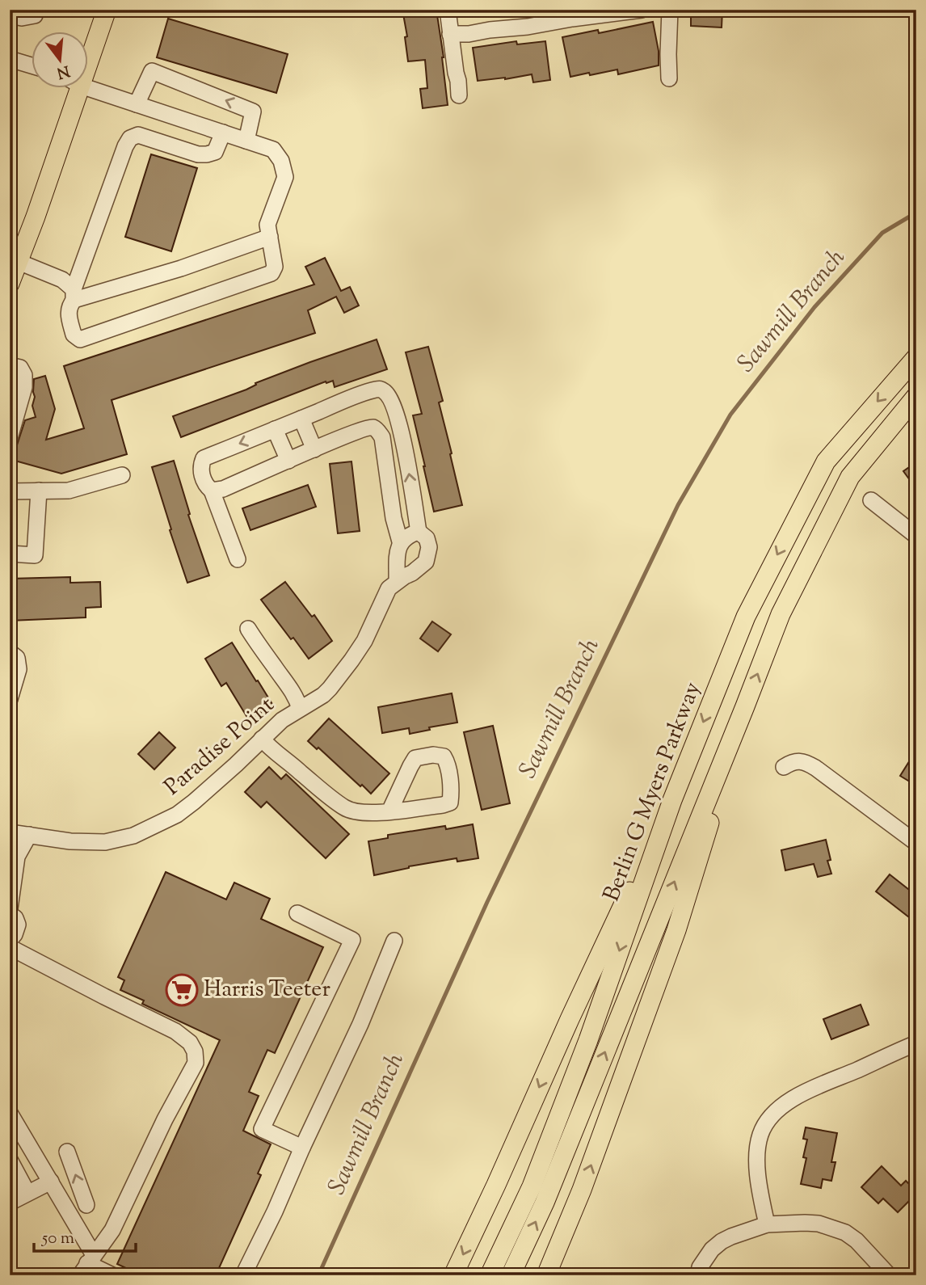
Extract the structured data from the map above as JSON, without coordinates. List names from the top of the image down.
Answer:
{
  "streets": {
    "main road": ["Berlin G Myers Parkway"],
    "street": ["Paradise Point"]
  },
  "water": ["Sawmill Branch"],
  "places": {
    "supermarket": ["Harris Teeter"]
  },
  "scale_bar": "50 m",
  "north": "bottom"
}
